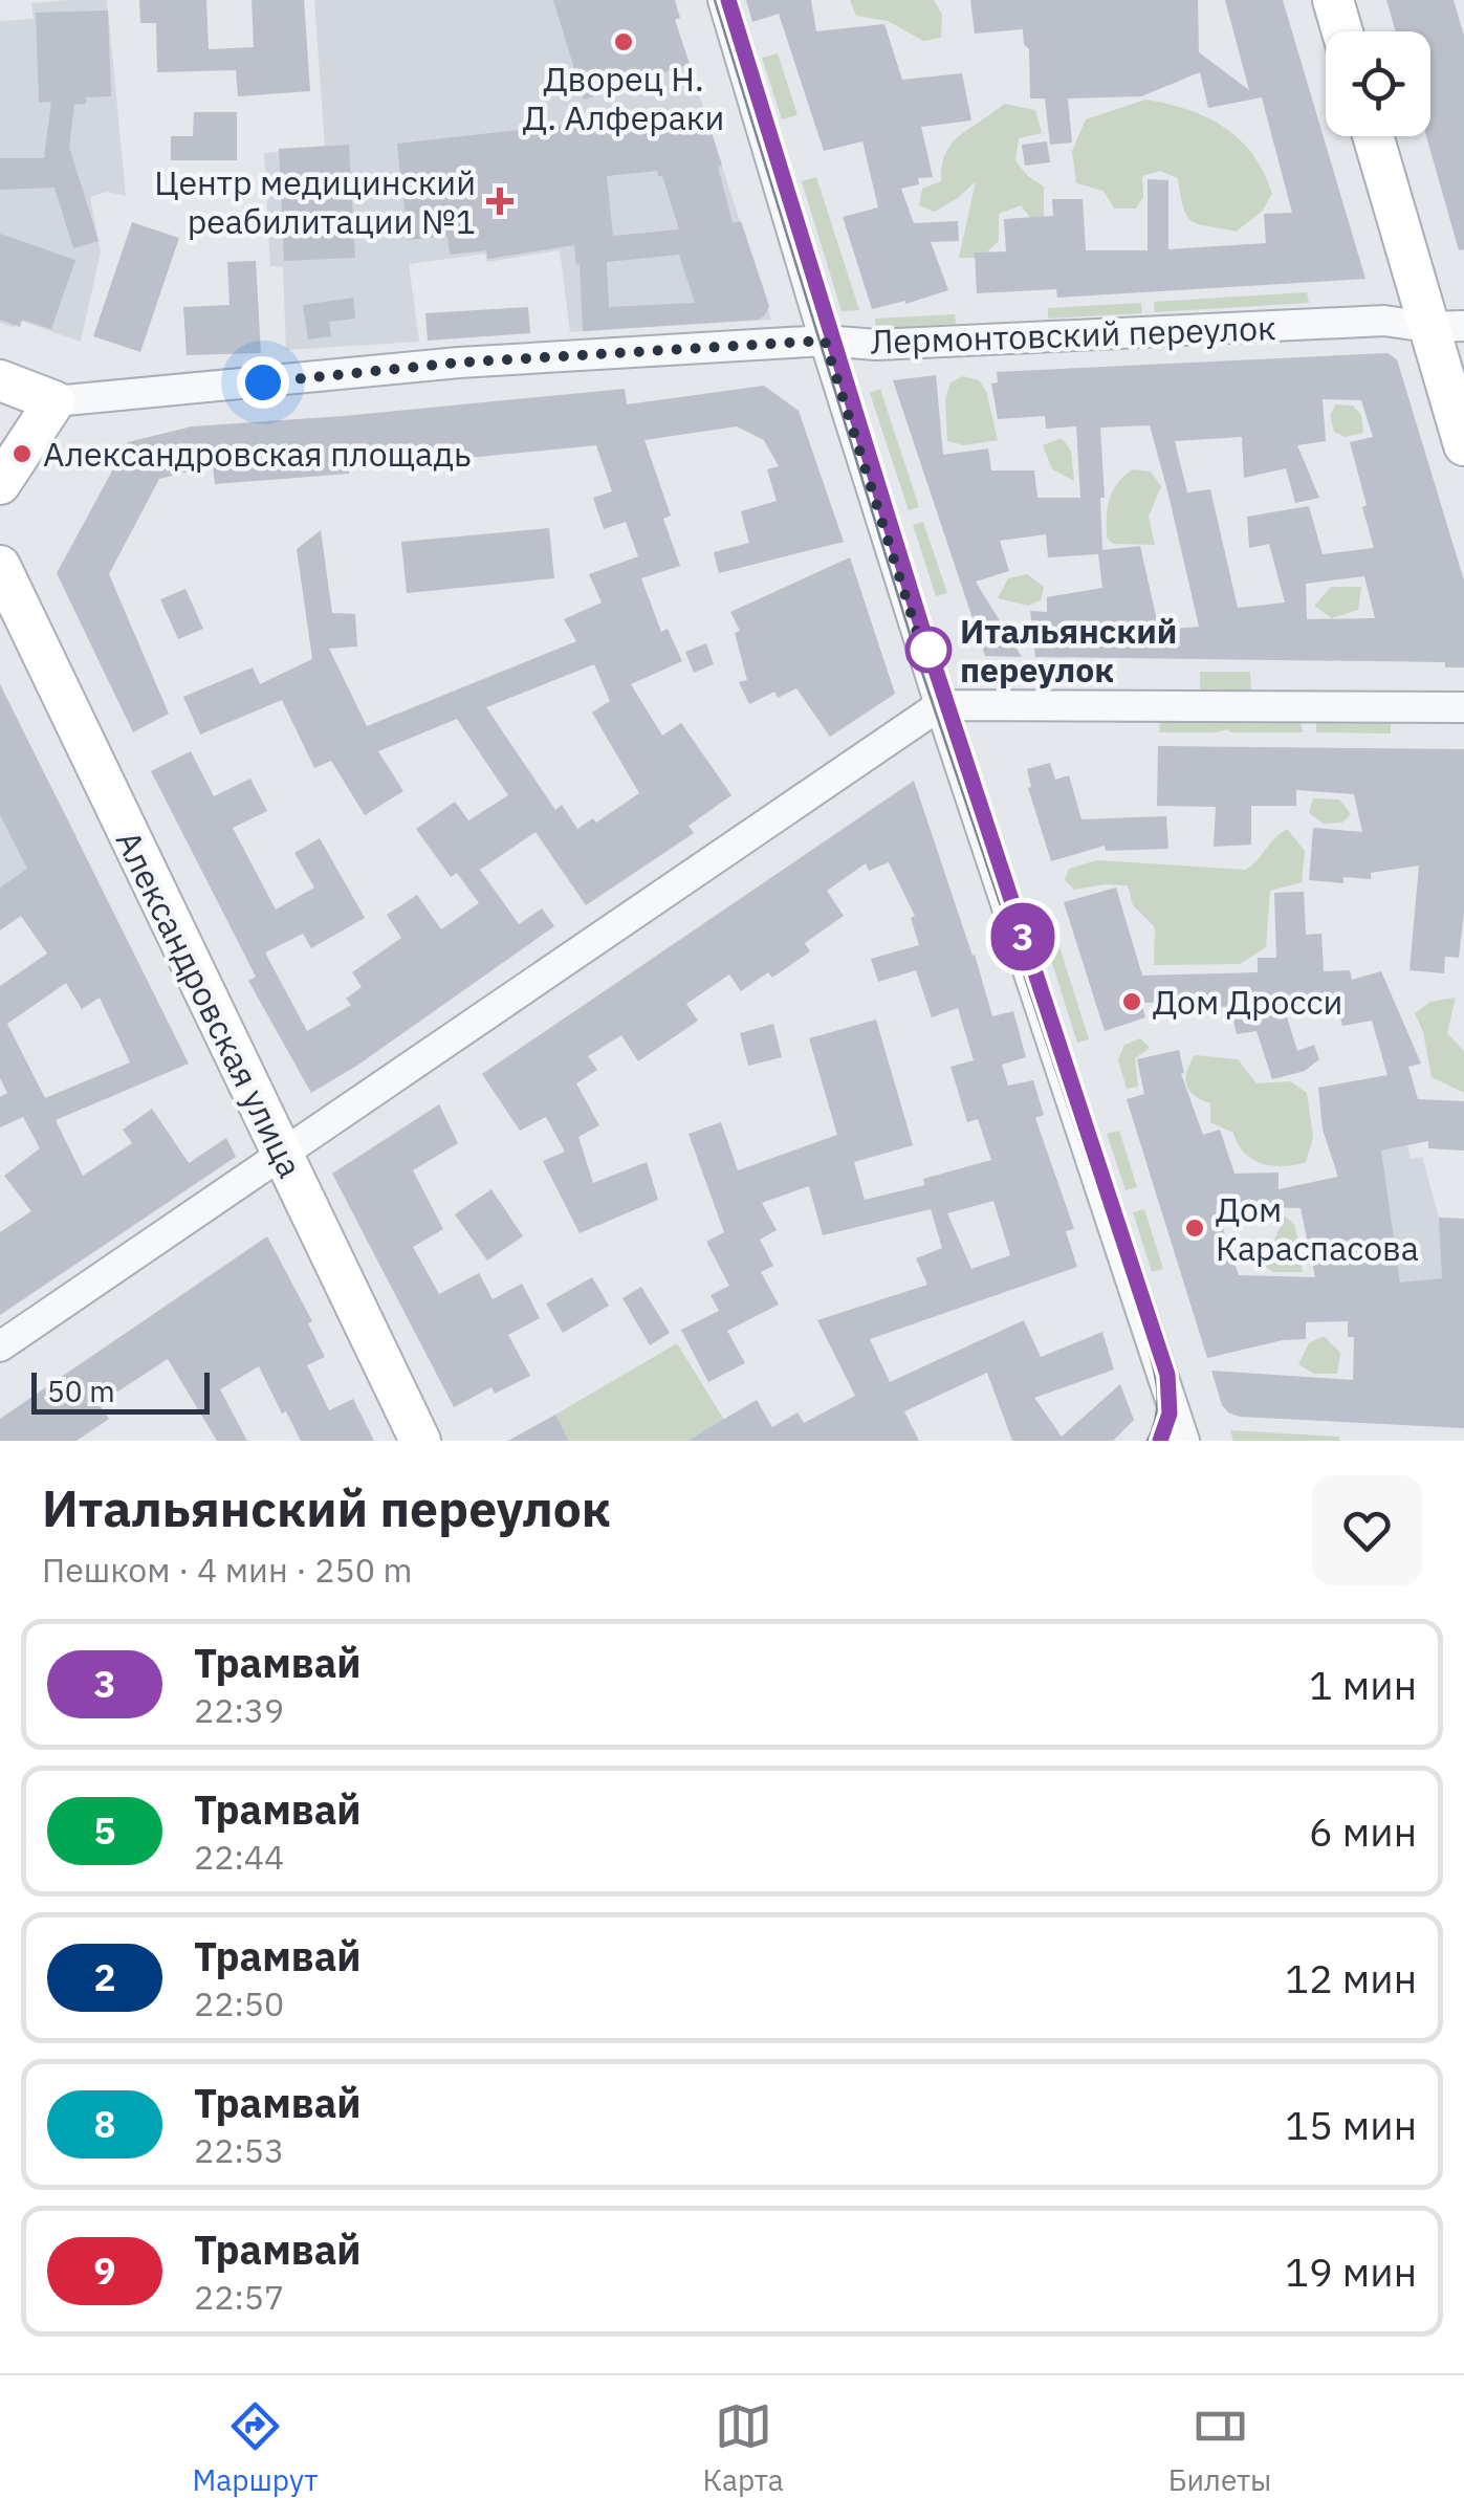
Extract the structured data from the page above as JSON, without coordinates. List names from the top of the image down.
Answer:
{
  "streets": {
    "street": ["Лермонтовский переулок", "Александровская улица"]
  },
  "places": {
    "other": [
      "Дворец Н. Д. Алфераки",
      "Александровская площадь",
      "Итальянский переулок",
      "Дом Дросси",
      "Дом Караспасова"
    ],
    "health": ["Центр медицинский реабилитации №1"]
  },
  "lines": ["tram line 3"],
  "scale_bar": "50 m",
  "page": {
    "on_map": "3",
    "scale": "50 m",
    "heading": ["Итальянский переулок", "Пешком · 4 мин · 250 m"],
    "list": [
      {
        "mark": "3",
        "name": "Трамвай",
        "note": "22:39",
        "value": "1 мин"
      },
      {
        "mark": "5",
        "name": "Трамвай",
        "note": "22:44",
        "value": "6 мин"
      },
      {
        "mark": "2",
        "name": "Трамвай",
        "note": "22:50",
        "value": "12 мин"
      },
      {
        "mark": "8",
        "name": "Трамвай",
        "note": "22:53",
        "value": "15 мин"
      },
      {
        "mark": "9",
        "name": "Трамвай",
        "note": "22:57",
        "value": "19 мин"
      }
    ],
    "tabs": ["Маршрут", "Карта", "Билеты"]
  }
}
